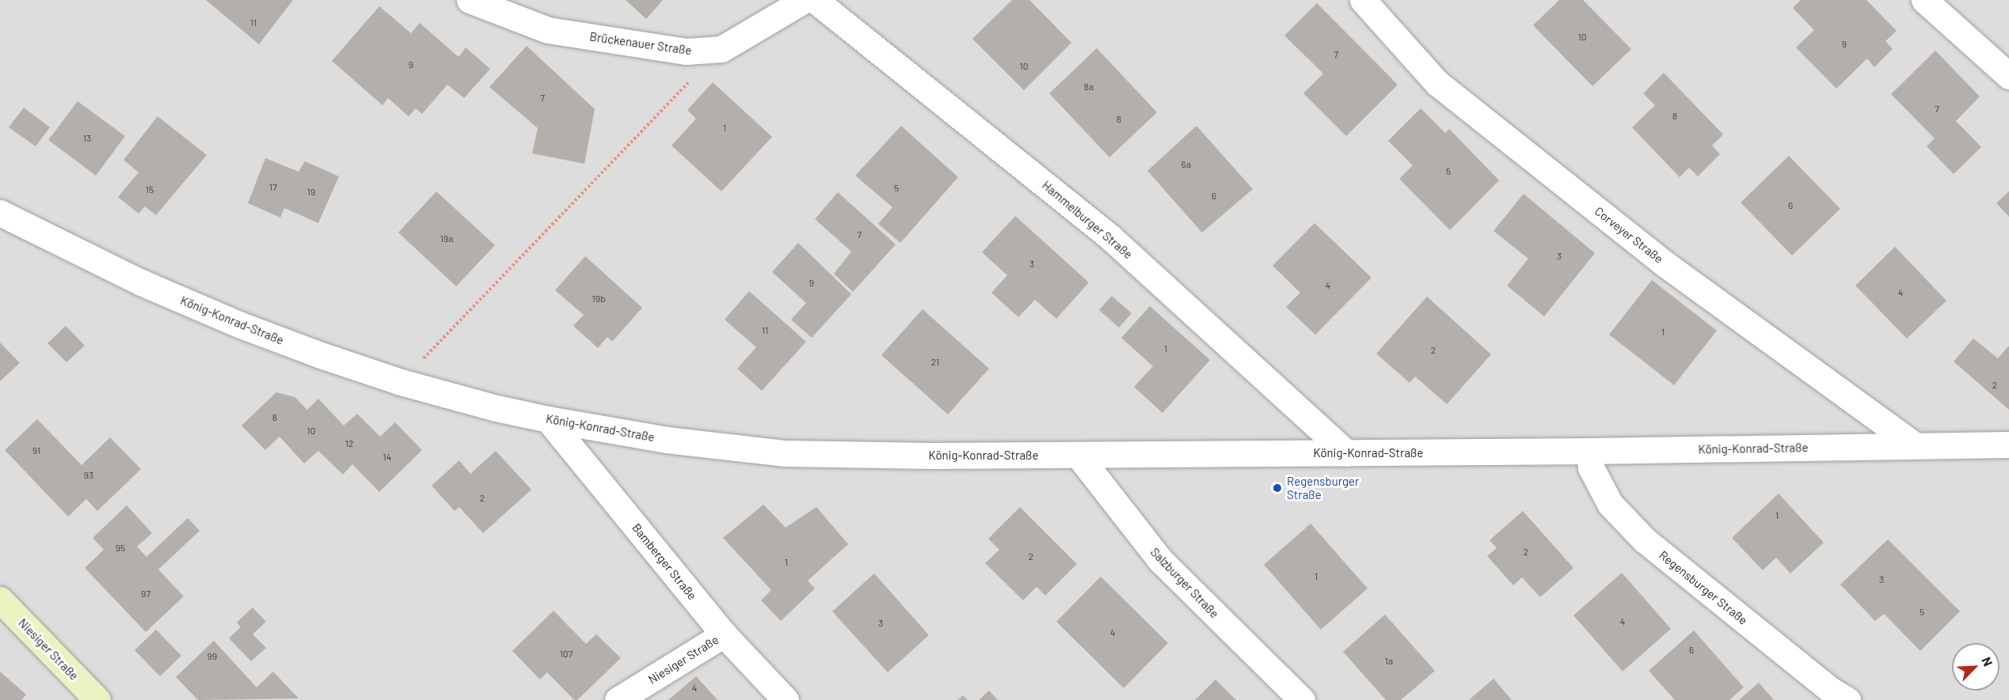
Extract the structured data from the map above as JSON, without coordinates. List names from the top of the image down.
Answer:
{
  "streets": {
    "main road": ["Niesiger Straße"],
    "street": [
      "Brückenauer Straße",
      "Hammelburger Straße",
      "Corveyer Straße",
      "König-Konrad-Straße",
      "Bamberger Straße",
      "Salzburger Straße",
      "Regensburger Straße"
    ]
  },
  "crossings": [
    ["Hammelburger Straße", "König-Konrad-Straße"],
    ["Corveyer Straße", "König-Konrad-Straße"],
    ["König-Konrad-Straße", "Bamberger Straße"],
    ["König-Konrad-Straße", "Salzburger Straße"],
    ["König-Konrad-Straße", "Regensburger Straße"],
    ["Bamberger Straße", "Niesiger Straße"]
  ],
  "places": ["Regensburger Straße"],
  "house_numbers": [
    "11",
    "10",
    "9",
    "7",
    "9",
    "10",
    "8a",
    "7",
    "7",
    "8",
    "8",
    "1",
    "13",
    "6a",
    "5",
    "17",
    "5",
    "15",
    "19",
    "6",
    "6",
    "7",
    "19a",
    "3",
    "3",
    "9",
    "4",
    "4",
    "19b",
    "11",
    "1",
    "1",
    "2",
    "21",
    "2",
    "8",
    "10",
    "12",
    "91",
    "14",
    "93",
    "2",
    "1",
    "95",
    "2",
    "2",
    "1",
    "1",
    "3",
    "97",
    "5",
    "4",
    "3",
    "4",
    "6",
    "107",
    "99",
    "1a",
    "4"
  ],
  "north": "top right"
}
